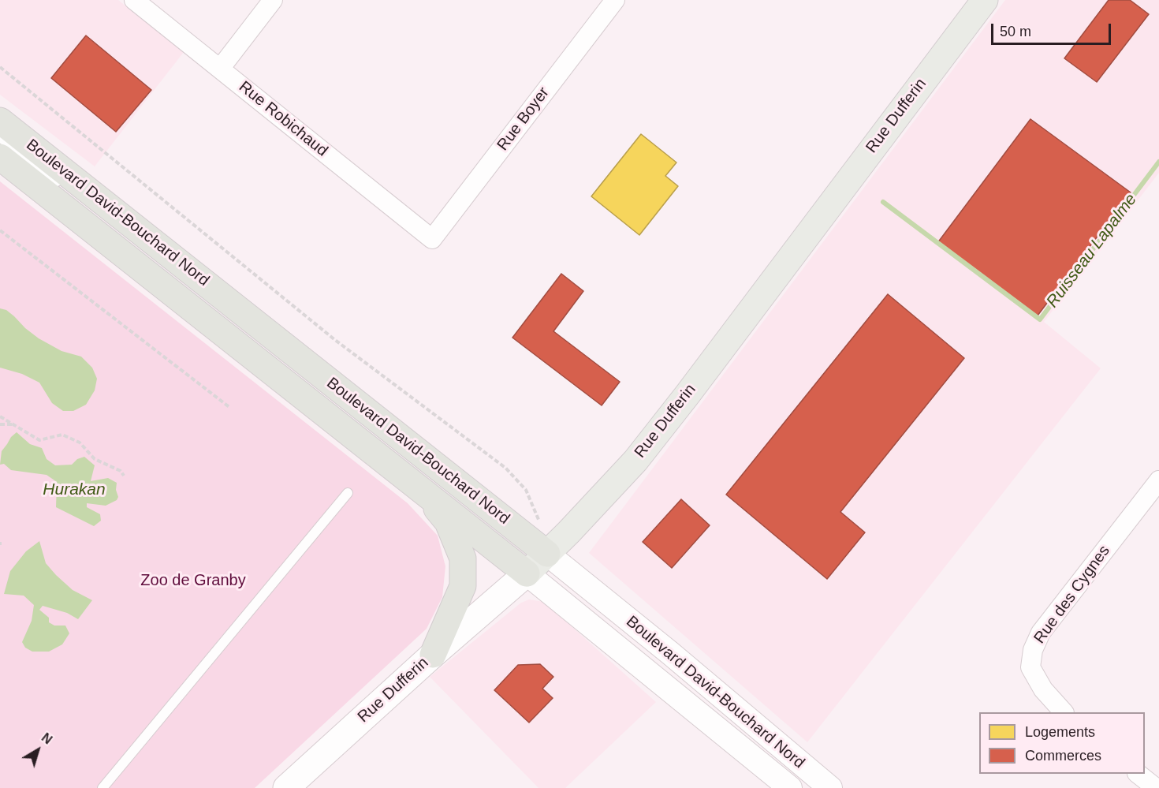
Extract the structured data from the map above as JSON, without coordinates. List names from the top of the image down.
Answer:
{
  "streets": {
    "highway": ["Boulevard David-Bouchard Nord"],
    "main road": ["Rue Dufferin"],
    "street": ["Rue Robichaud", "Rue Boyer", "Rue des Cygnes"]
  },
  "crossings": [
    ["Rue Dufferin", "Boulevard David-Bouchard Nord"],
    ["Rue Robichaud", "Rue Boyer"]
  ],
  "water": ["Ruisseau Lapalme", "Hurakan"],
  "parks": ["Zoo de Granby"],
  "legend": ["Logements", "Commerces"],
  "scale_bar": "50 m",
  "north": "top right"
}
